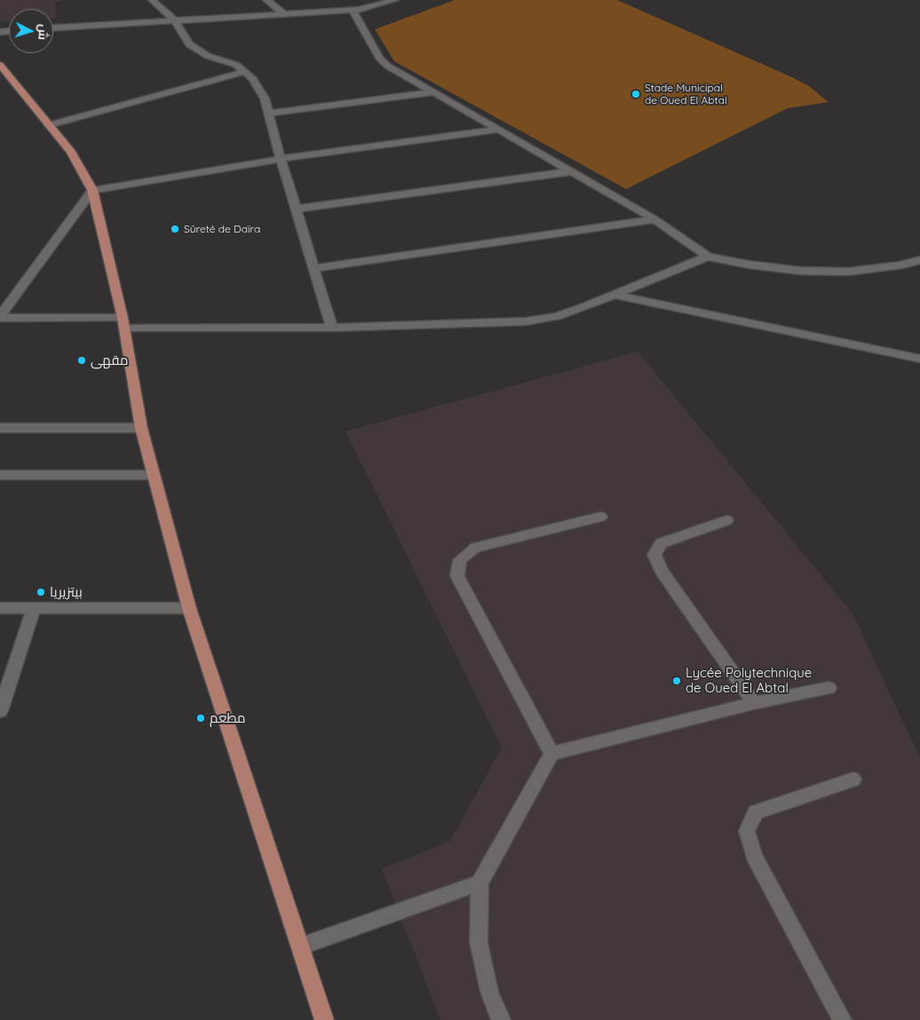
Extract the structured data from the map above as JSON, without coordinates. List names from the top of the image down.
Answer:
{
  "places": [
    "Stade Municipal de Oued El Abtal",
    "Sûreté de Daïra",
    "مقهى",
    "بيتزيريا",
    "Lycée Polytechnique de Oued El Abtal",
    "مطعم"
  ],
  "north": "right"
}
